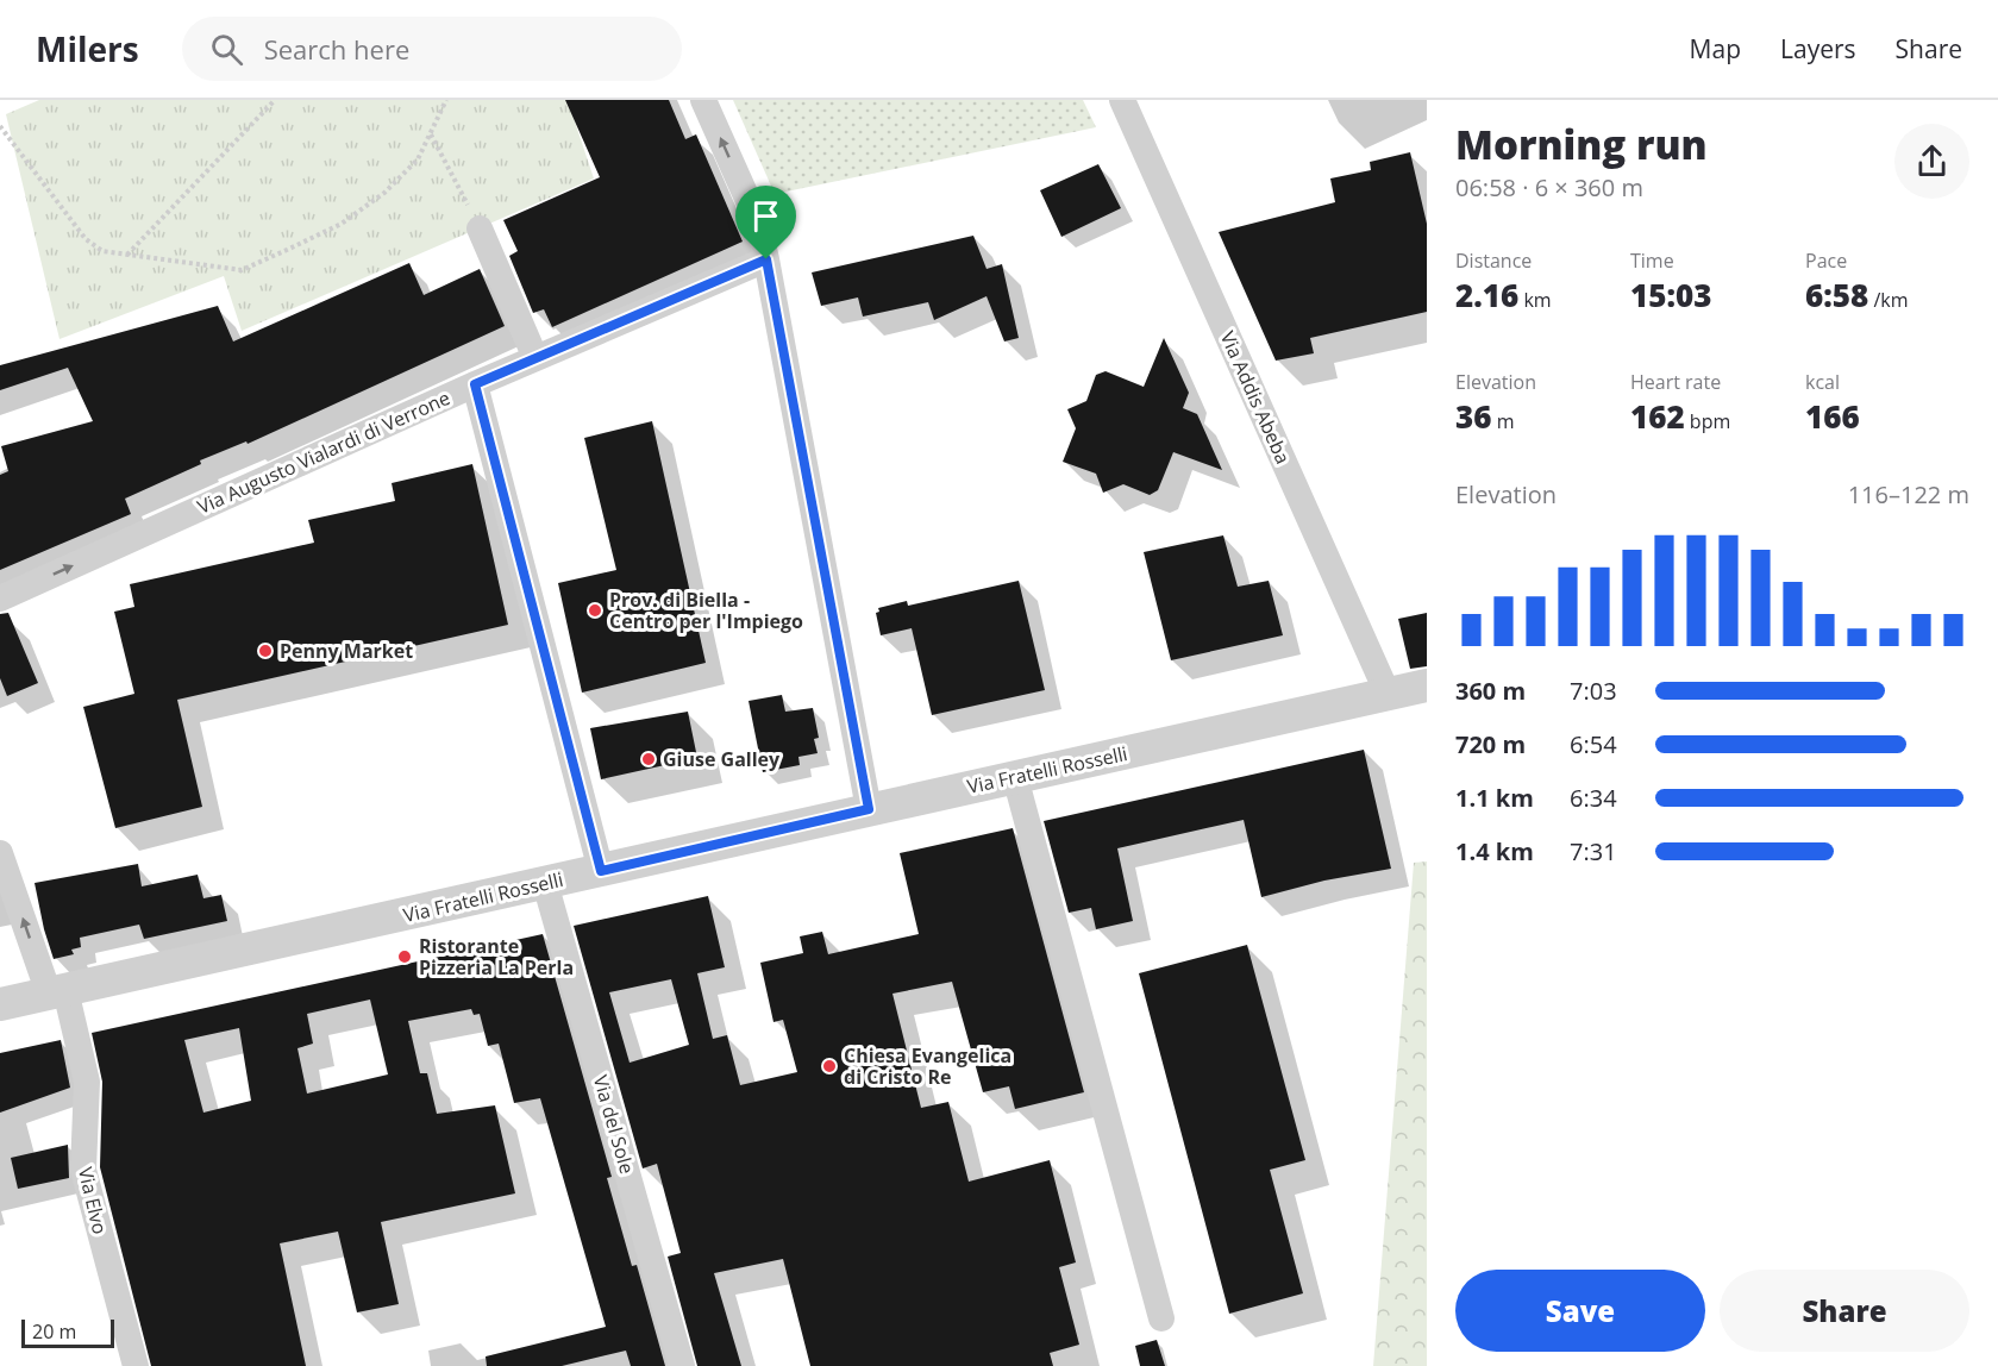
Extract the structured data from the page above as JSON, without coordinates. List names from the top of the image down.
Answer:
{
  "streets": {
    "street": [
      "Via Addis Abeba",
      "Via Augusto Vialardi di Verrone",
      "Via Fratelli Rosselli",
      "Via del Sole",
      "Via Elvo"
    ]
  },
  "crossings": [
    ["Via Addis Abeba", "Via Fratelli Rosselli"],
    ["Via Fratelli Rosselli", "Via del Sole"],
    ["Via Fratelli Rosselli", "Via Elvo"]
  ],
  "one_way": ["Via Augusto Vialardi di Verrone"],
  "places": [
    "Prov. di Biella - Centro per l'Impiego",
    "Penny Market",
    "Giuse Galley",
    "Ristorante Pizzeria La Perla",
    "Chiesa Evangelica di Cristo Re"
  ],
  "scale_bar": "20 m",
  "page": {
    "header": "Milers",
    "search": "Search here",
    "nav": ["Map", "Layers", "Share"],
    "heading": ["Morning run", "06:58 · 6 × 360 m"],
    "stats": [
      ["Distance", "2.16 km"],
      ["Time", "15:03"],
      ["Pace", "6:58 /km"],
      ["Elevation", "36 m"],
      ["Heart rate", "162 bpm"],
      ["kcal", "166"]
    ],
    "chart": ["Elevation", "116–122 m"],
    "list": [
      {
        "name": "360 m",
        "note": "7:03"
      },
      {
        "name": "720 m",
        "note": "6:54"
      },
      {
        "name": "1.1 km",
        "note": "6:34"
      },
      {
        "name": "1.4 km",
        "note": "7:31"
      }
    ],
    "buttons": ["Save", "Share"],
    "scale": "20 m"
  }
}
